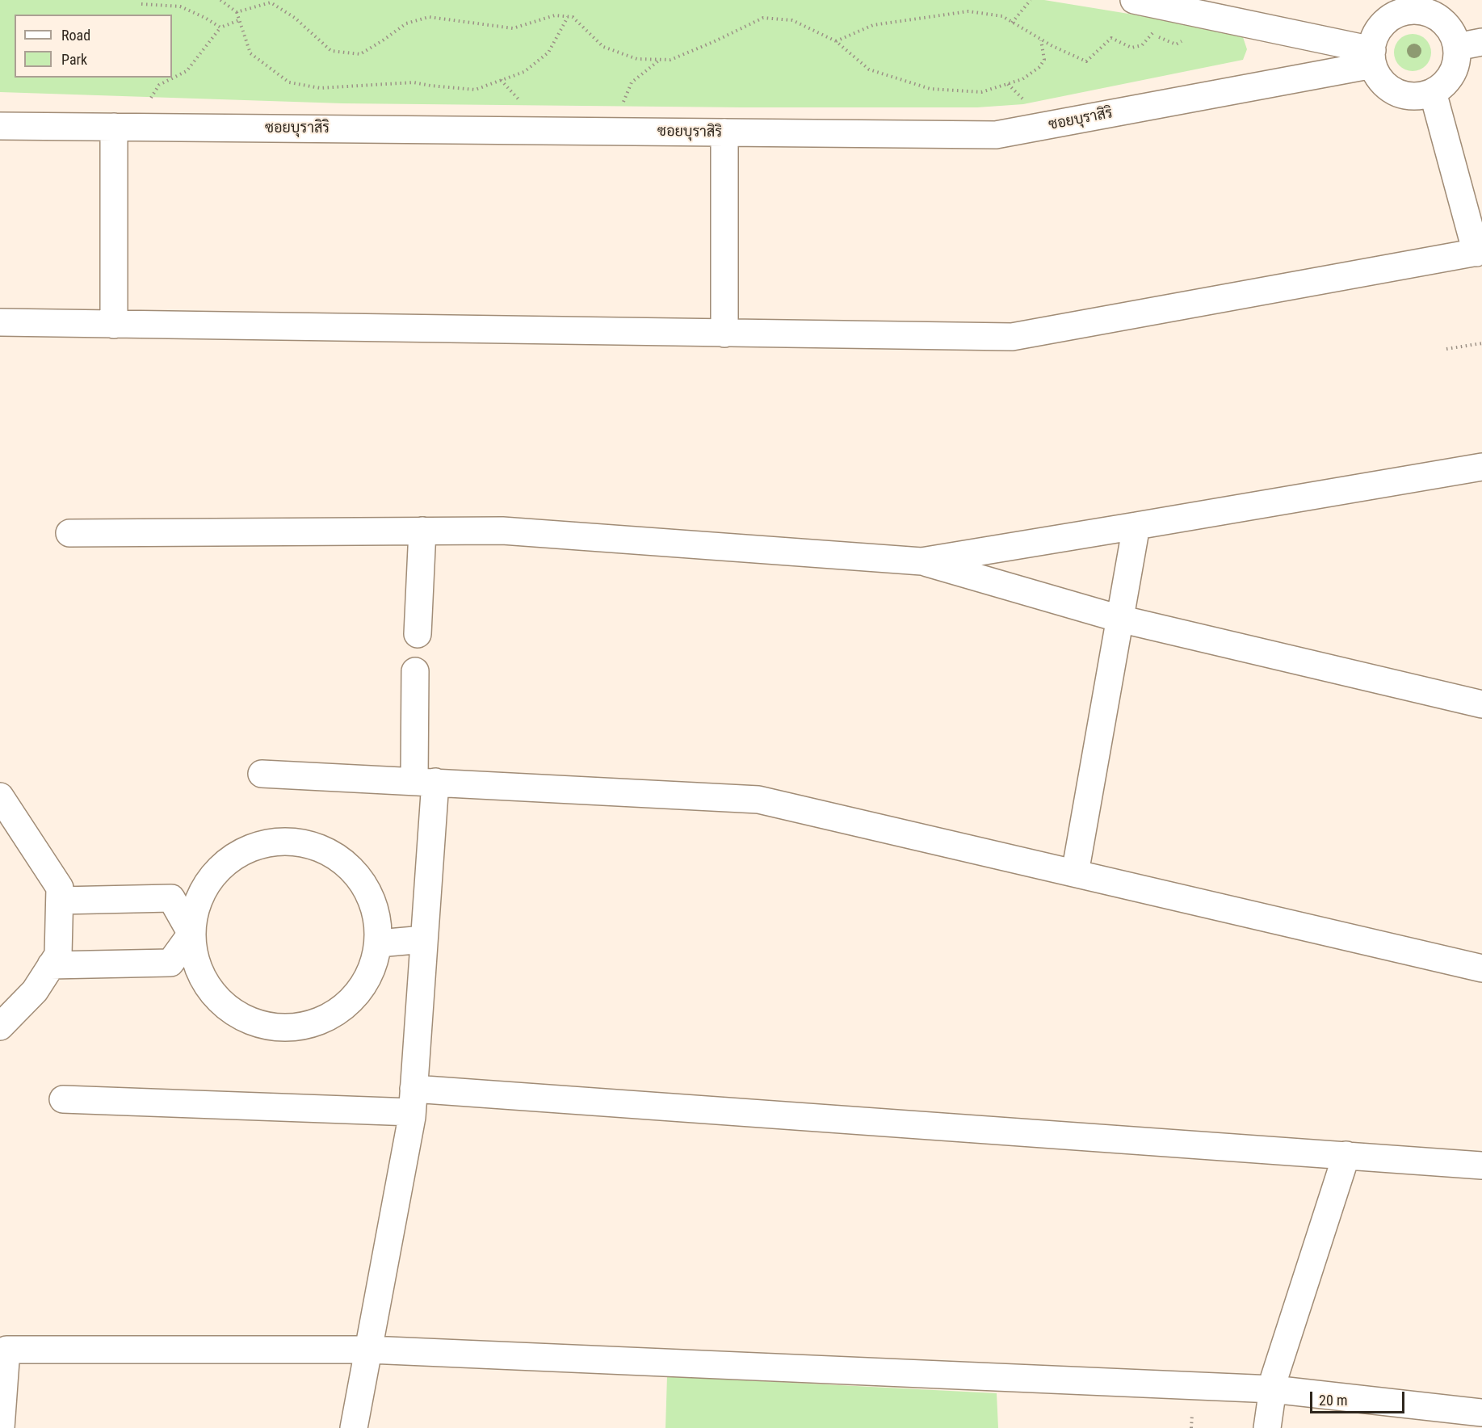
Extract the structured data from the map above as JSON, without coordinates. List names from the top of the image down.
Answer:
{
  "streets": {
    "street": ["ซอยบุราสิริ"]
  },
  "legend": ["Road", "Park"],
  "scale_bar": "20 m"
}
